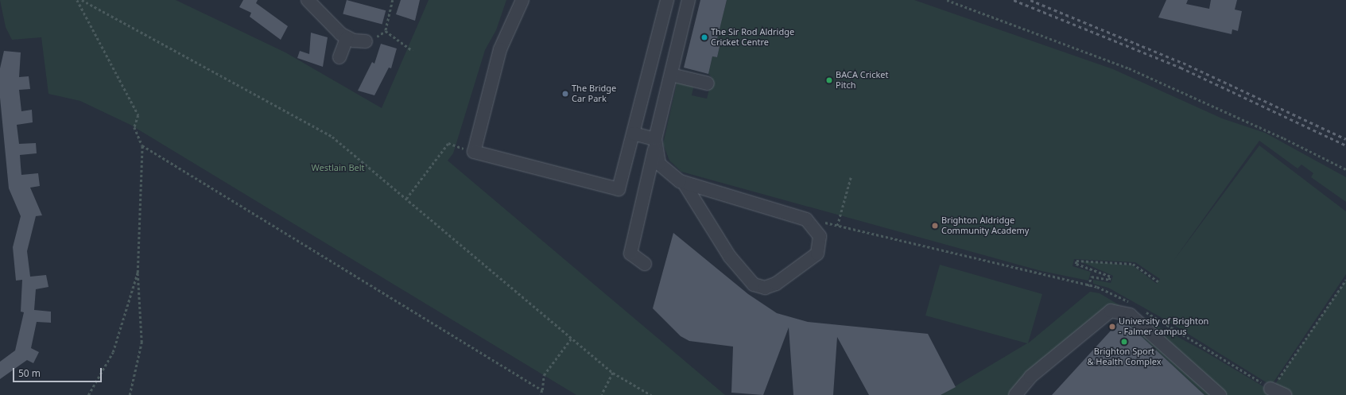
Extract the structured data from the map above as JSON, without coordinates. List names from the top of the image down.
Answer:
{
  "parks": ["Westlain Belt"],
  "places": [
    "The Sir Rod Aldridge Cricket Centre",
    "BACA Cricket Pitch",
    "The Bridge Car Park",
    "Brighton Aldridge Community Academy",
    "University of Brighton - Falmer campus",
    "Brighton Sport & Health Complex"
  ],
  "scale_bar": "50 m"
}
